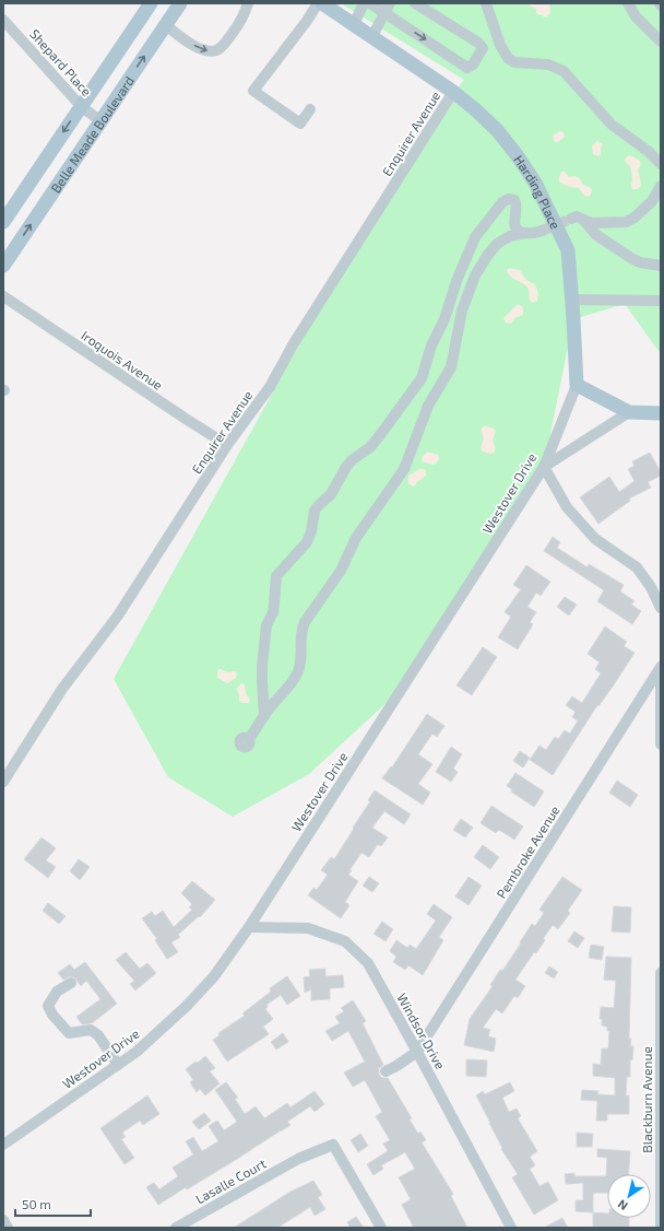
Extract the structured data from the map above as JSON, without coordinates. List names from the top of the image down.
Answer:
{
  "streets": {
    "main road": ["Belle Meade Boulevard", "Harding Place"],
    "street": [
      "Shepard Place",
      "Enquirer Avenue",
      "Iroquois Avenue",
      "Westover Drive",
      "Pembroke Avenue",
      "Windsor Drive",
      "Blackburn Avenue",
      "Lasalle Court"
    ]
  },
  "crossings": [
    ["Shepard Place", "Belle Meade Boulevard"],
    ["Enquirer Avenue", "Harding Place"],
    ["Enquirer Avenue", "Iroquois Avenue"],
    ["Harding Place", "Westover Drive"],
    ["Westover Drive", "Windsor Drive"],
    ["Pembroke Avenue", "Windsor Drive"]
  ],
  "scale_bar": "50 m",
  "north": "bottom left"
}
